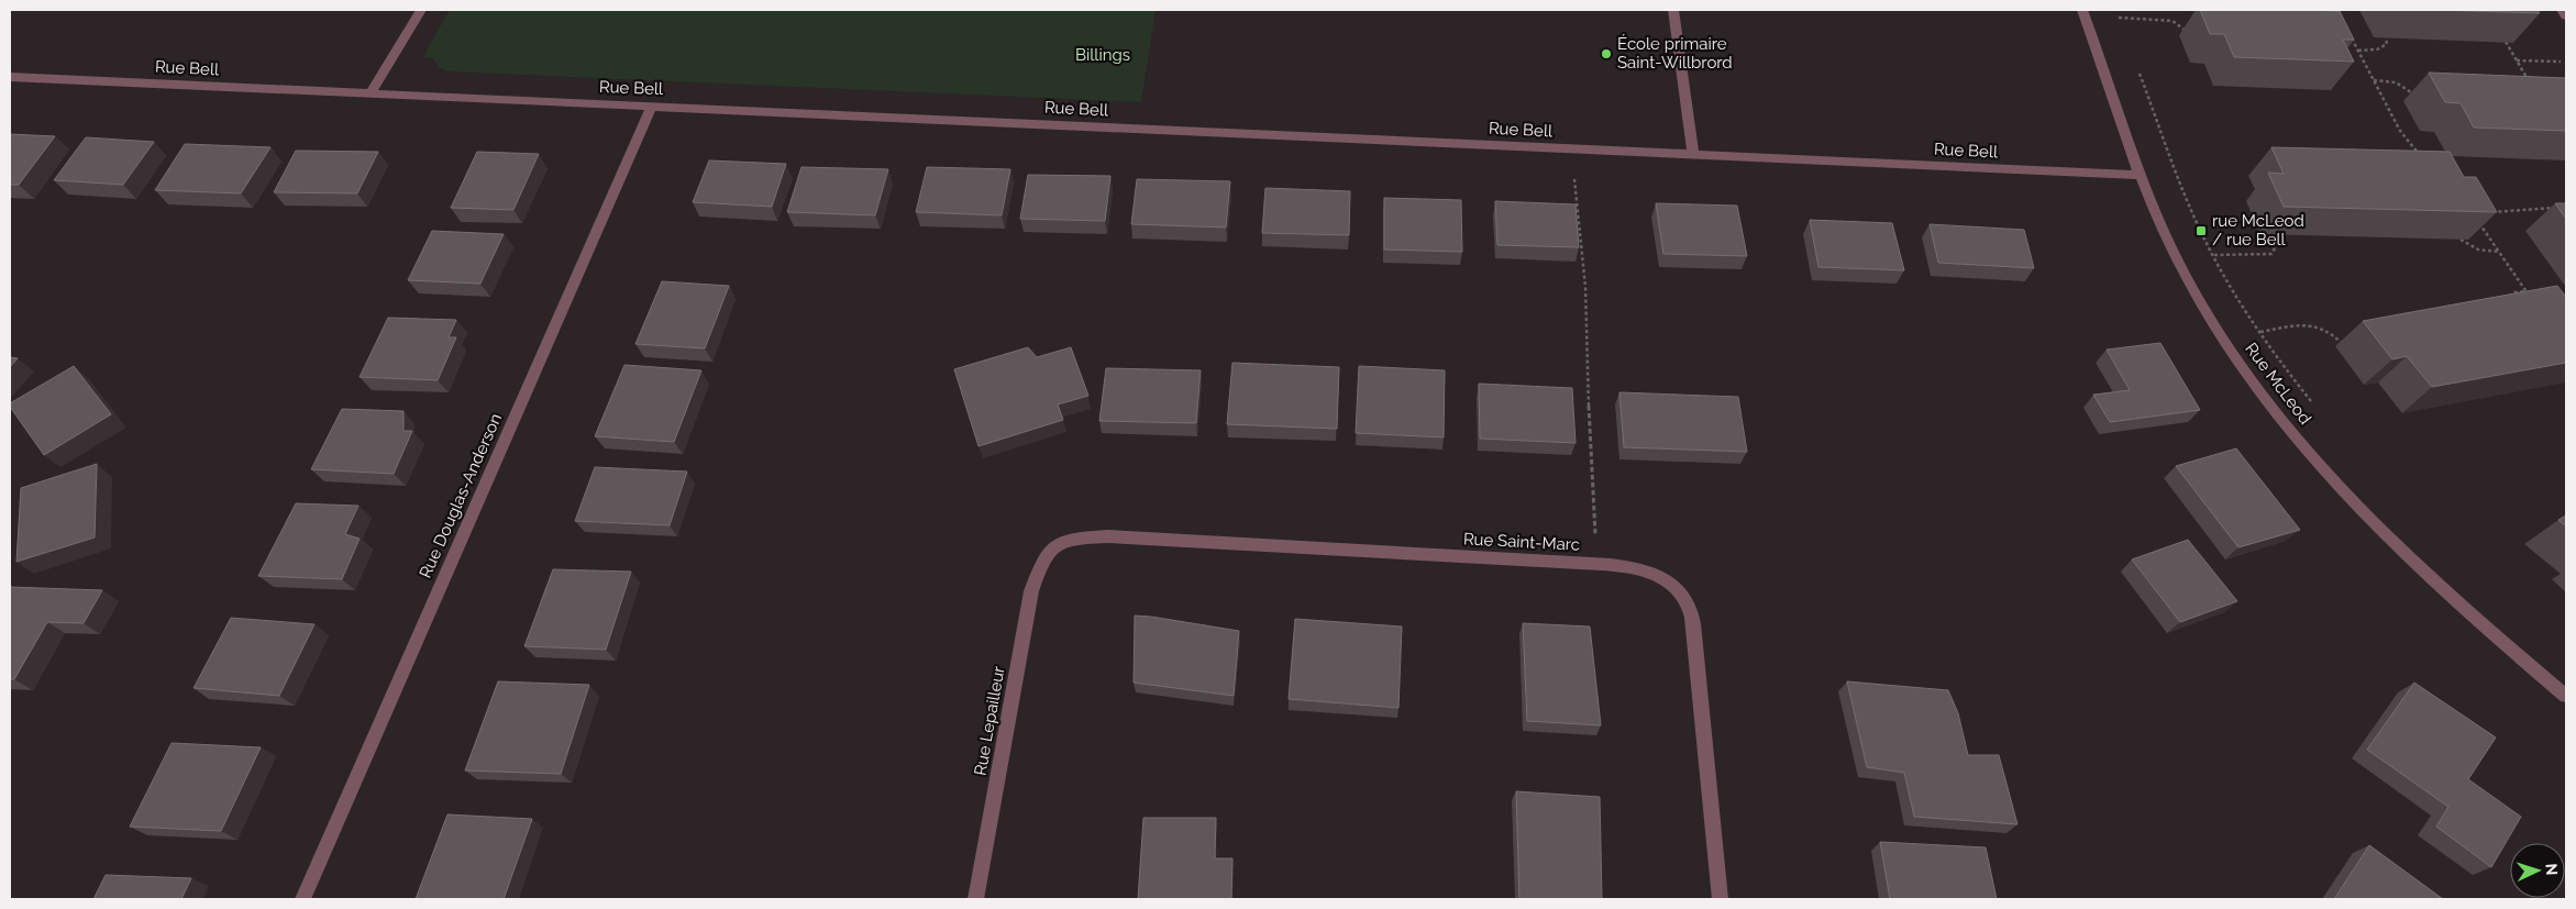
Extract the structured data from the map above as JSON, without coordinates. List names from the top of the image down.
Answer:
{
  "streets": {
    "street": [
      "Rue Bell",
      "Rue McLeod",
      "Rue Douglas-Anderson",
      "Rue Saint-Marc",
      "Rue Lepailleur"
    ]
  },
  "crossings": [
    ["Rue Bell", "Rue McLeod"],
    ["Rue Bell", "Rue Douglas-Anderson"],
    ["Rue Saint-Marc", "Rue Lepailleur"]
  ],
  "parks": ["Billings"],
  "places": {
    "other": ["École primaire Saint-Willbrord"],
    "transit": ["rue McLeod / rue Bell"]
  },
  "north": "right"
}
